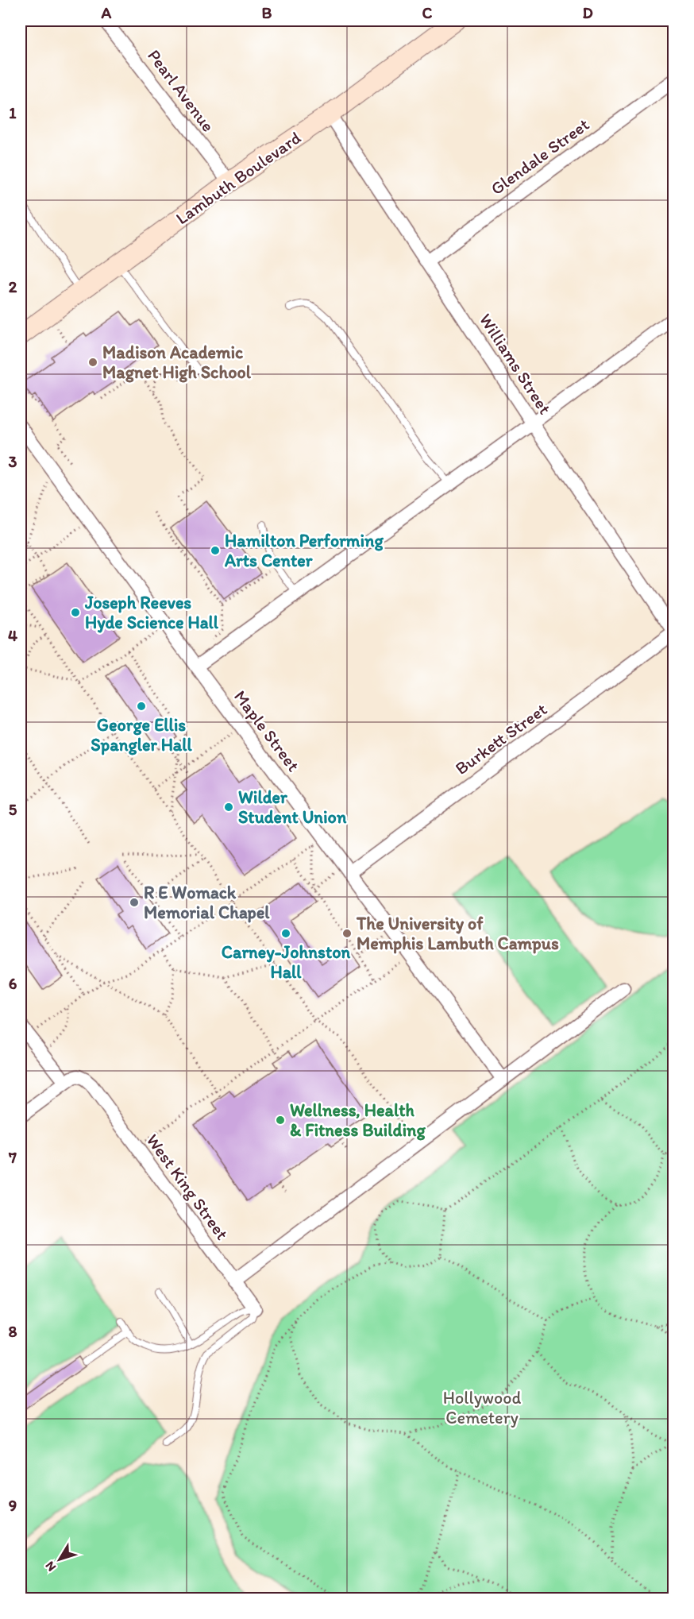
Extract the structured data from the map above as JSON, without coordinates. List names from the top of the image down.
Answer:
{
  "streets": {
    "street": [
      "Pearl Avenue",
      "Glendale Street",
      "Lambuth Boulevard",
      "Williams Street",
      "Maple Street",
      "Burkett Street",
      "West King Street"
    ]
  },
  "crossings": [
    ["Pearl Avenue", "Lambuth Boulevard"],
    ["Glendale Street", "Williams Street"],
    ["Lambuth Boulevard", "Williams Street"],
    ["Williams Street", "Burkett Street"],
    ["Maple Street", "Burkett Street"]
  ],
  "parks": ["Hollywood Cemetery"],
  "places": [
    "Madison Academic Magnet High School",
    "Hamilton Performing Arts Center",
    "Joseph Reeves Hyde Science Hall",
    "George Ellis Spangler Hall",
    "Wilder Student Union",
    "R E Womack Memorial Chapel",
    "Carney-Johnston Hall",
    "The University of Memphis Lambuth Campus",
    "Wellness, Health & Fitness Building"
  ],
  "north": "bottom left",
  "grid": {
    "columns": [
      "A",
      "B",
      "C",
      "D"
    ],
    "rows": [
      "1",
      "2",
      "3",
      "4",
      "5",
      "6",
      "7",
      "8",
      "9"
    ]
  }
}
